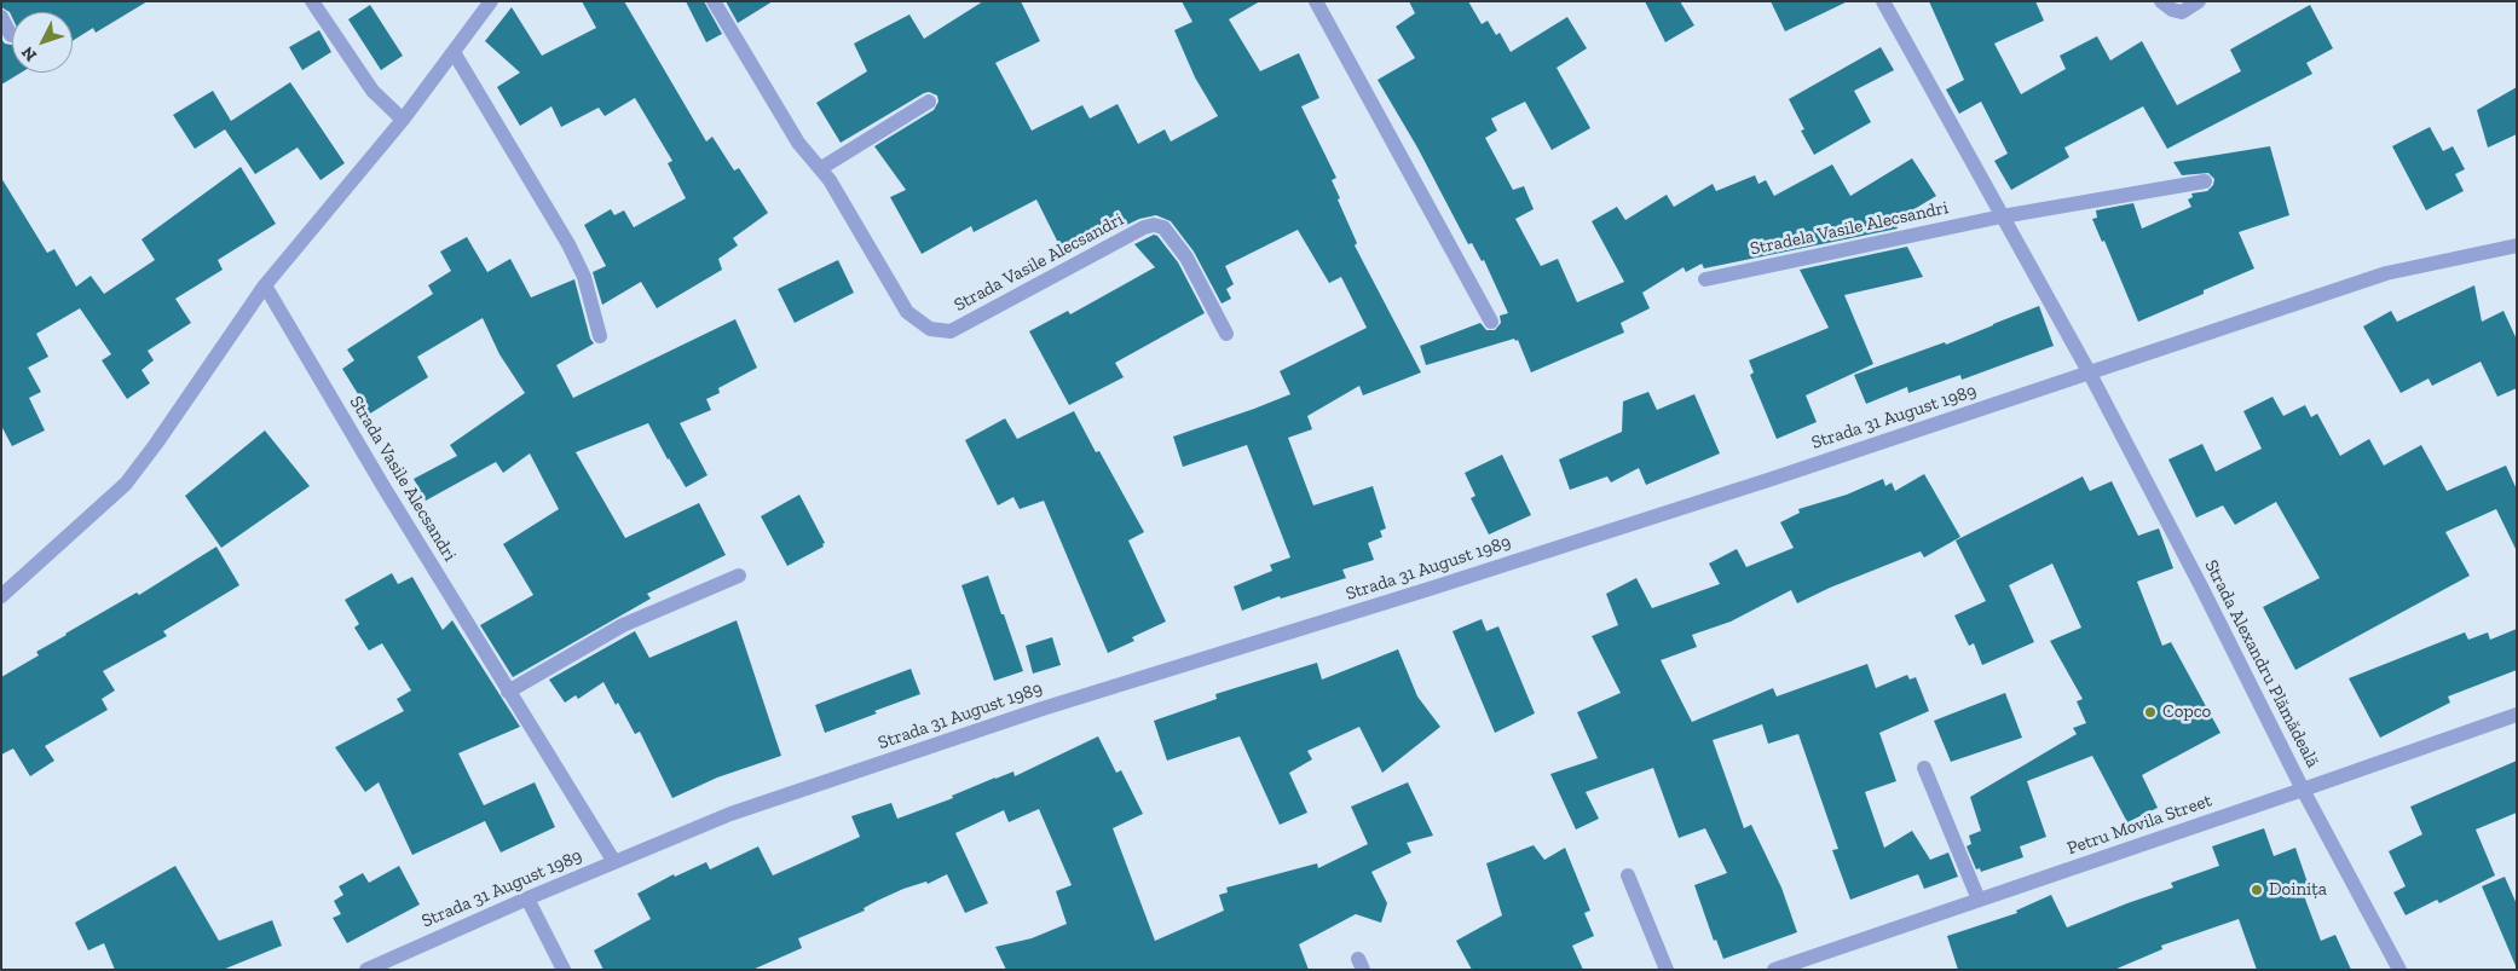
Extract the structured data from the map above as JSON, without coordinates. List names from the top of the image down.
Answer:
{
  "streets": {
    "street": [
      "Stradela Vasile Alecsandri",
      "Strada Vasile Alecsandri",
      "Strada 31 August 1989",
      "Strada Alexandru Plămădeală",
      "Petru Movila Street"
    ]
  },
  "crossings": [
    ["Strada Vasile Alecsandri", "Strada 31 August 1989"],
    ["Strada 31 August 1989", "Strada Alexandru Plămădeală"],
    ["Strada Alexandru Plămădeală", "Petru Movila Street"]
  ],
  "places": ["Copco", "Doinița"],
  "north": "bottom left"
}
